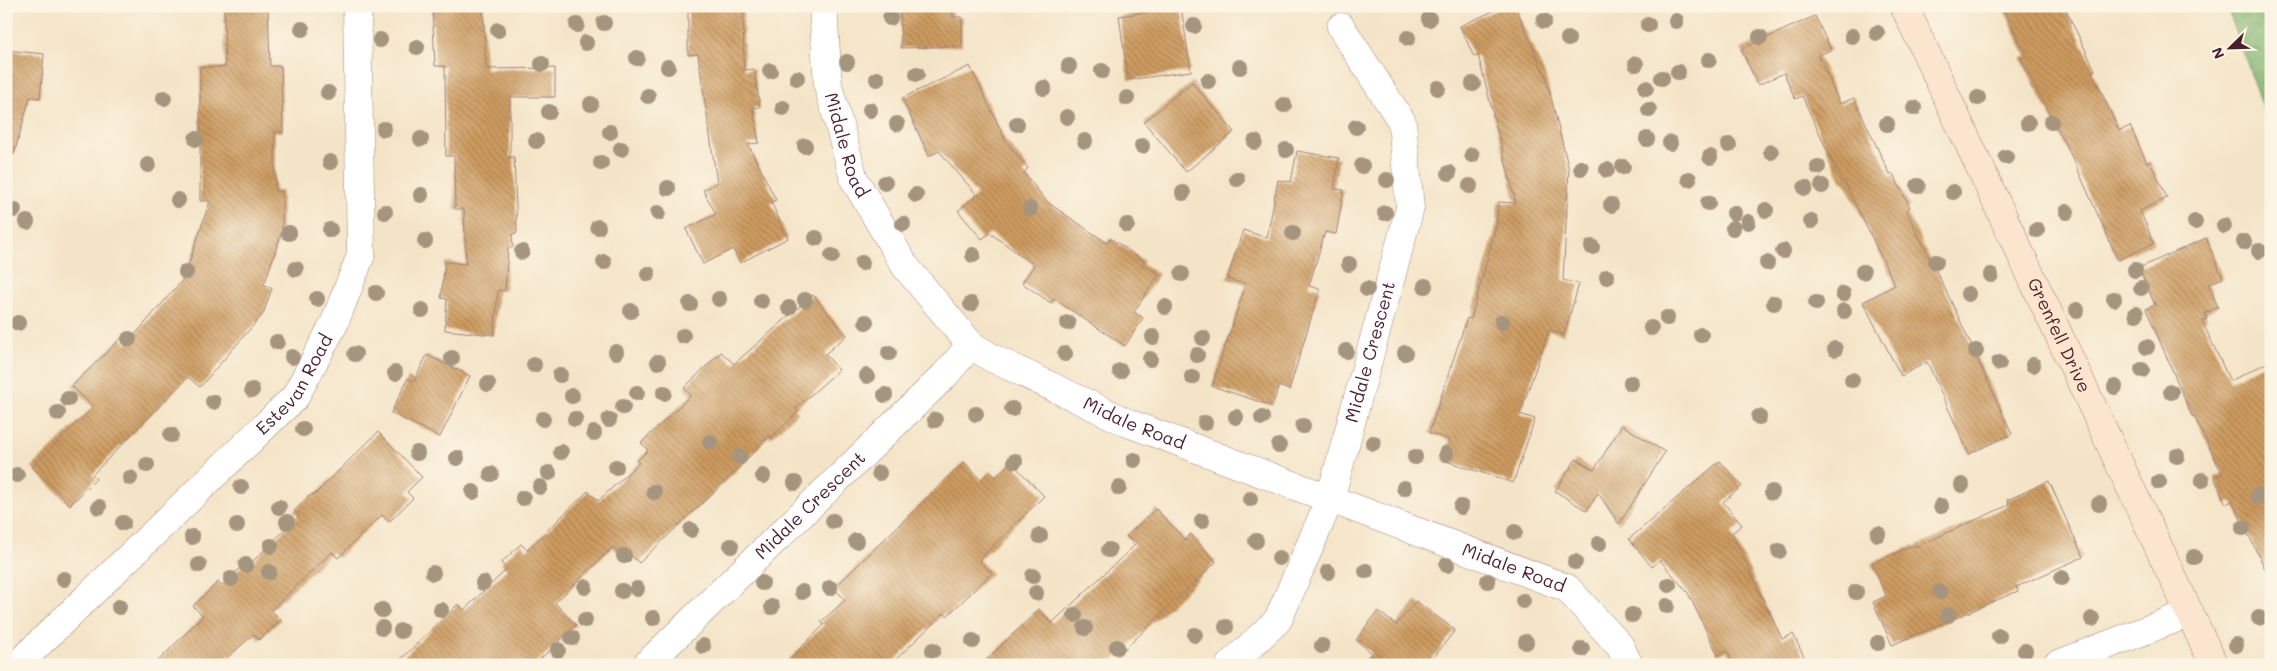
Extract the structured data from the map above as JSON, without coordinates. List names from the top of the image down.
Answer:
{
  "streets": {
    "street": [
      "Midale Road",
      "Grenfell Drive",
      "Midale Crescent",
      "Estevan Road"
    ]
  },
  "crossings": [
    ["Midale Road", "Midale Crescent"]
  ],
  "north": "bottom left"
}
